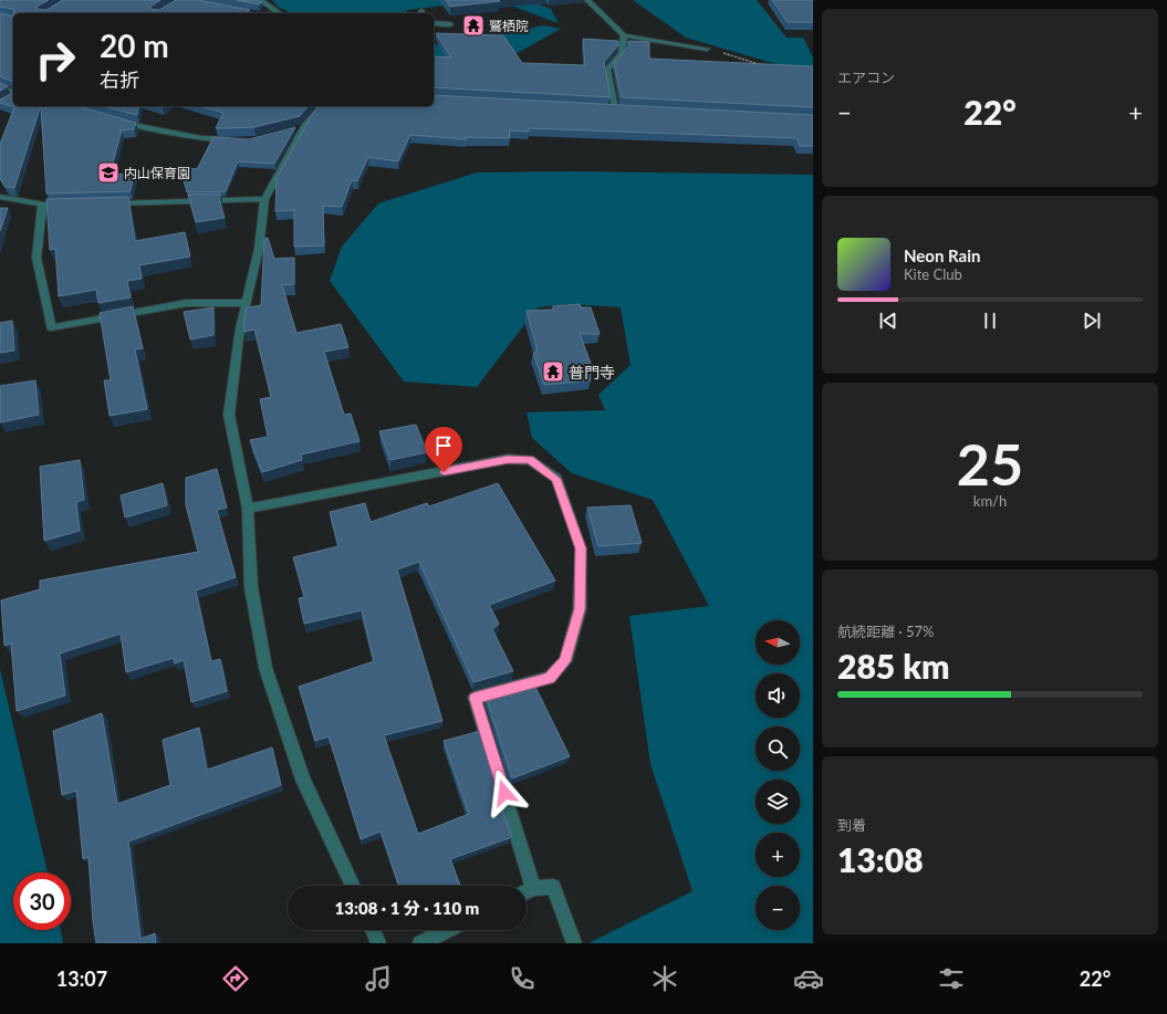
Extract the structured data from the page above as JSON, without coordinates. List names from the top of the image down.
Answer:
{
  "places": {
    "temple": ["鷲栖院", "普門寺"],
    "school or university": ["内山保育園"]
  },
  "north": "left",
  "page": {
    "tile": [
      "エアコン",
      ["25", "km/h"],
      ["航続距離 · 57%", "285 km"],
      ["到着", "13:08"]
    ],
    "turn": ["20 m", "右折"],
    "heat": ["−", "22°", "+"],
    "song": ["Neon Rain", "Kite Club"],
    "map_buttons": ["+", "−"],
    "limit": "30",
    "trip": "13:08 · 1 分 · 110 m",
    "tabs": ["13:07", "22°"]
  }
}
